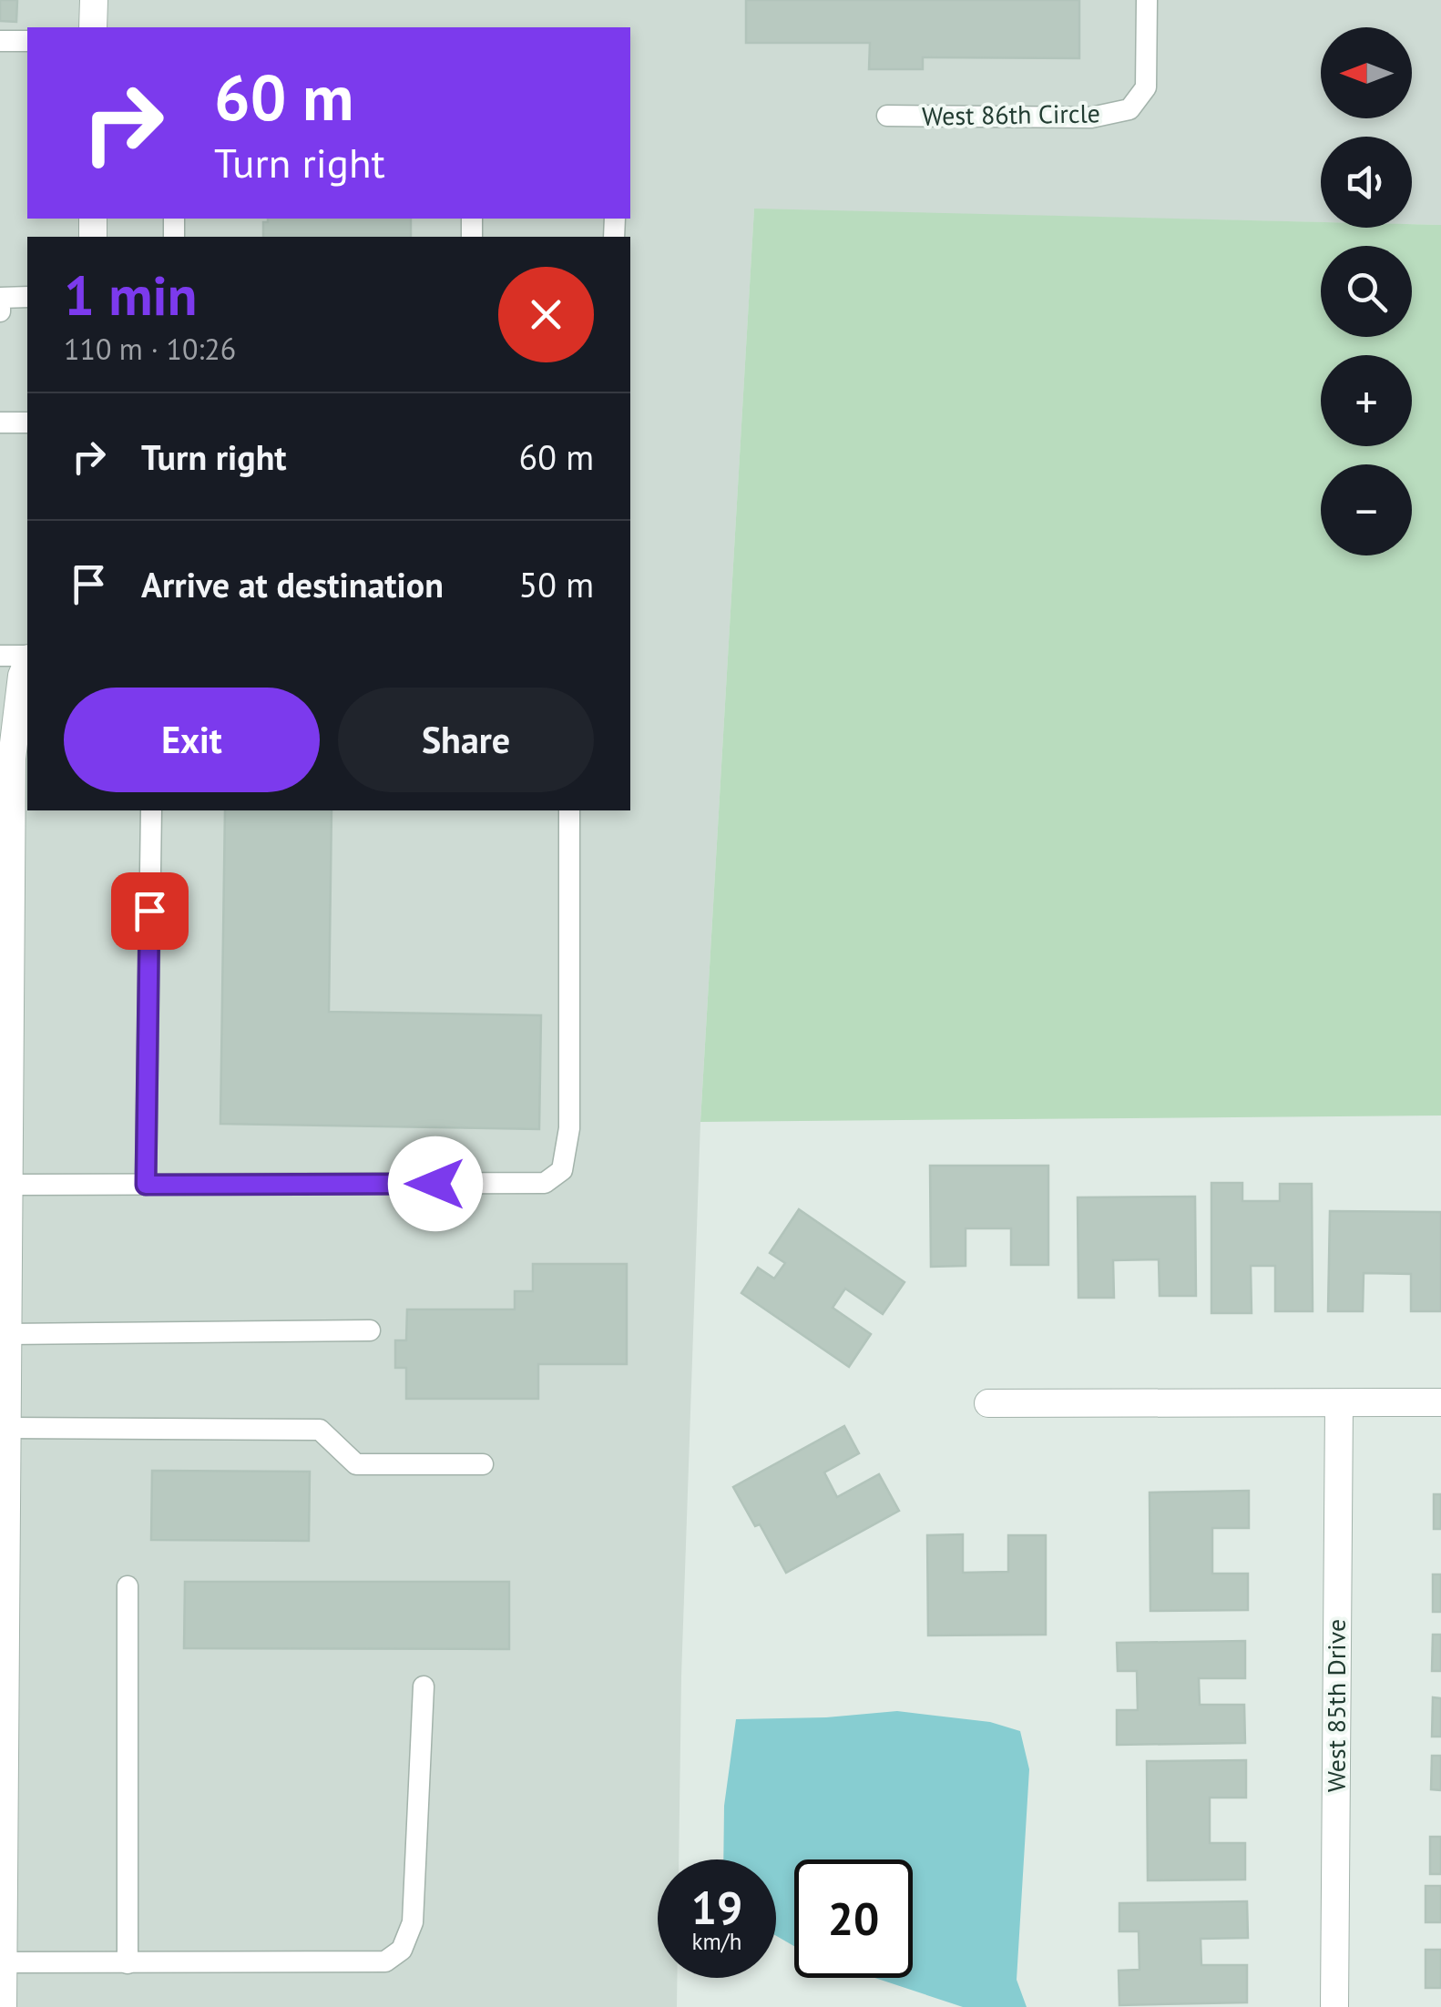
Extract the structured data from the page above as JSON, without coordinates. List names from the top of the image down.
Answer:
{
  "streets": {
    "street": ["West 85th Drive"],
    "lane": ["West 86th Circle"]
  },
  "north": "left",
  "page": {
    "map_buttons": ["+", "−"],
    "turn": ["60 m", "Turn right"],
    "heading": ["1 min", "110 m · 10:26"],
    "list": [
      {
        "name": "Turn right",
        "value": "60 m"
      },
      {
        "name": "Arrive at destination",
        "value": "50 m"
      }
    ],
    "buttons": ["Exit", "Share"],
    "speed": "19 km/h",
    "limit": "20"
  }
}
